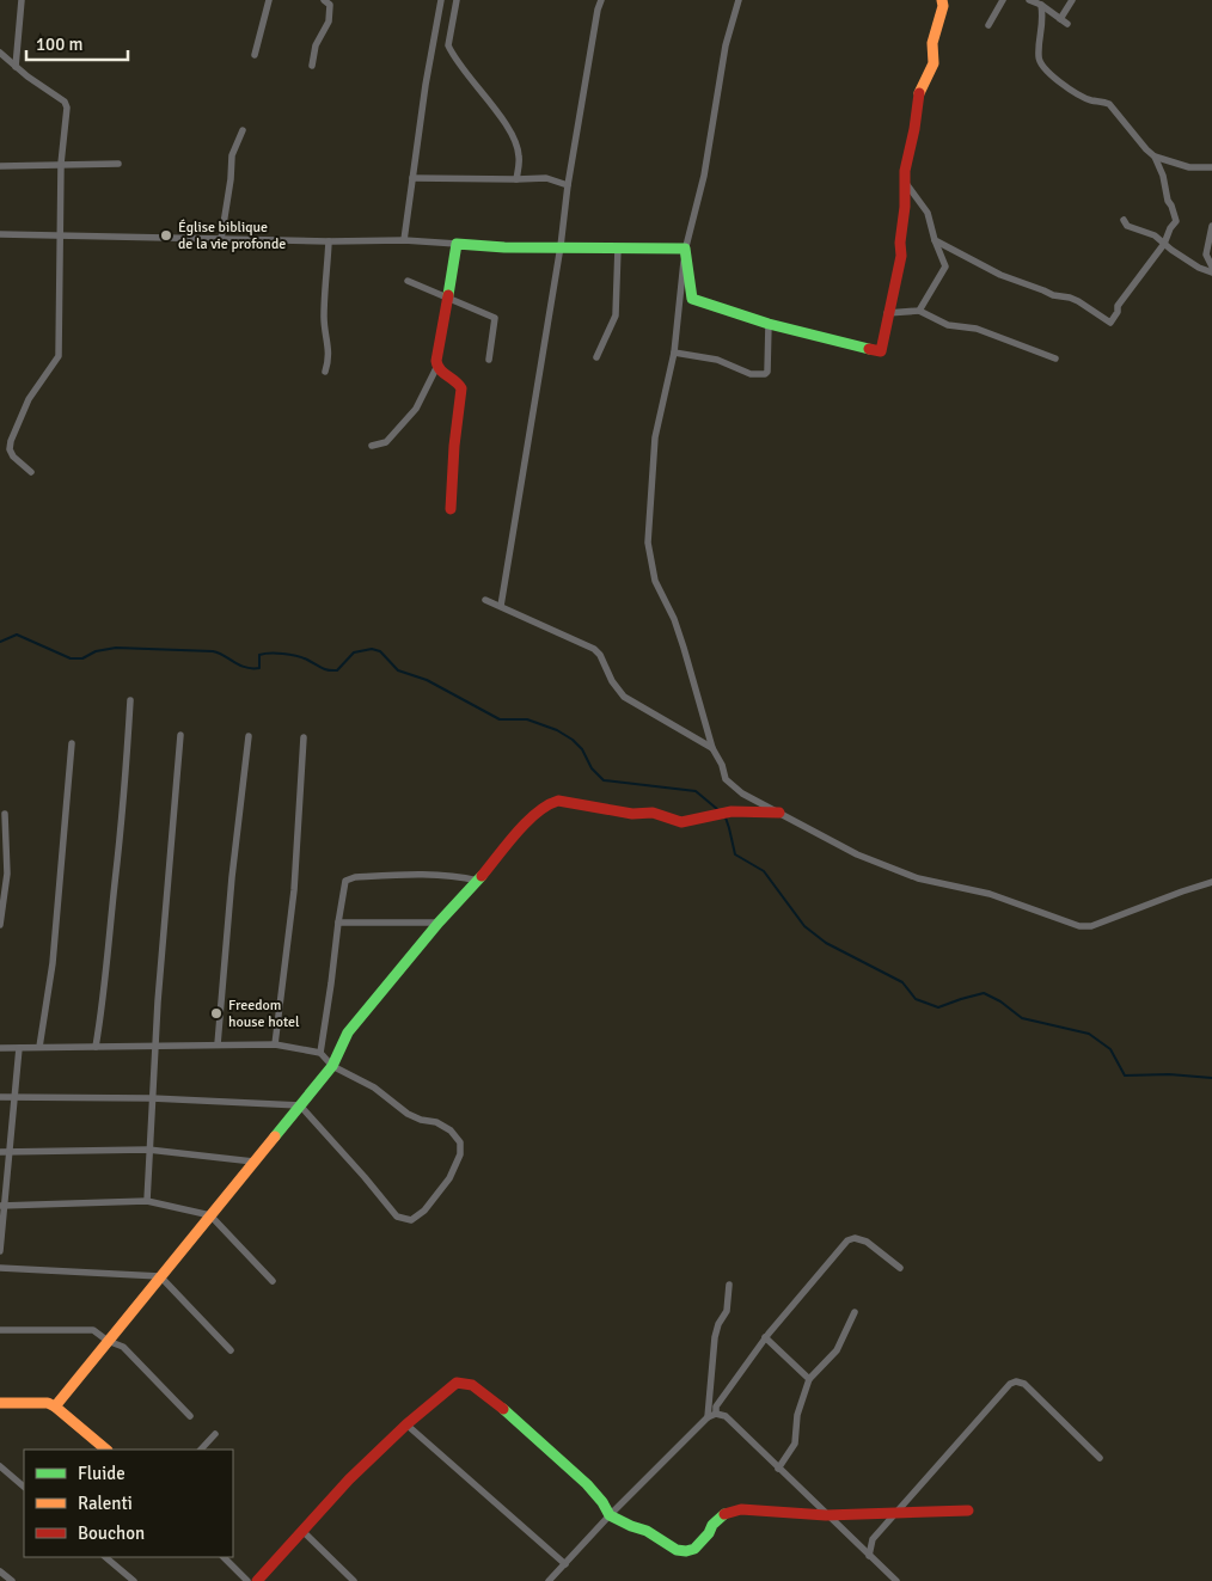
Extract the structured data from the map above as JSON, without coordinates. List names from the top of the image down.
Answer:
{
  "places": ["Église biblique de la vie profonde", "Freedom house hotel"],
  "legend": ["Fluide", "Ralenti", "Bouchon"],
  "scale_bar": "100 m"
}
